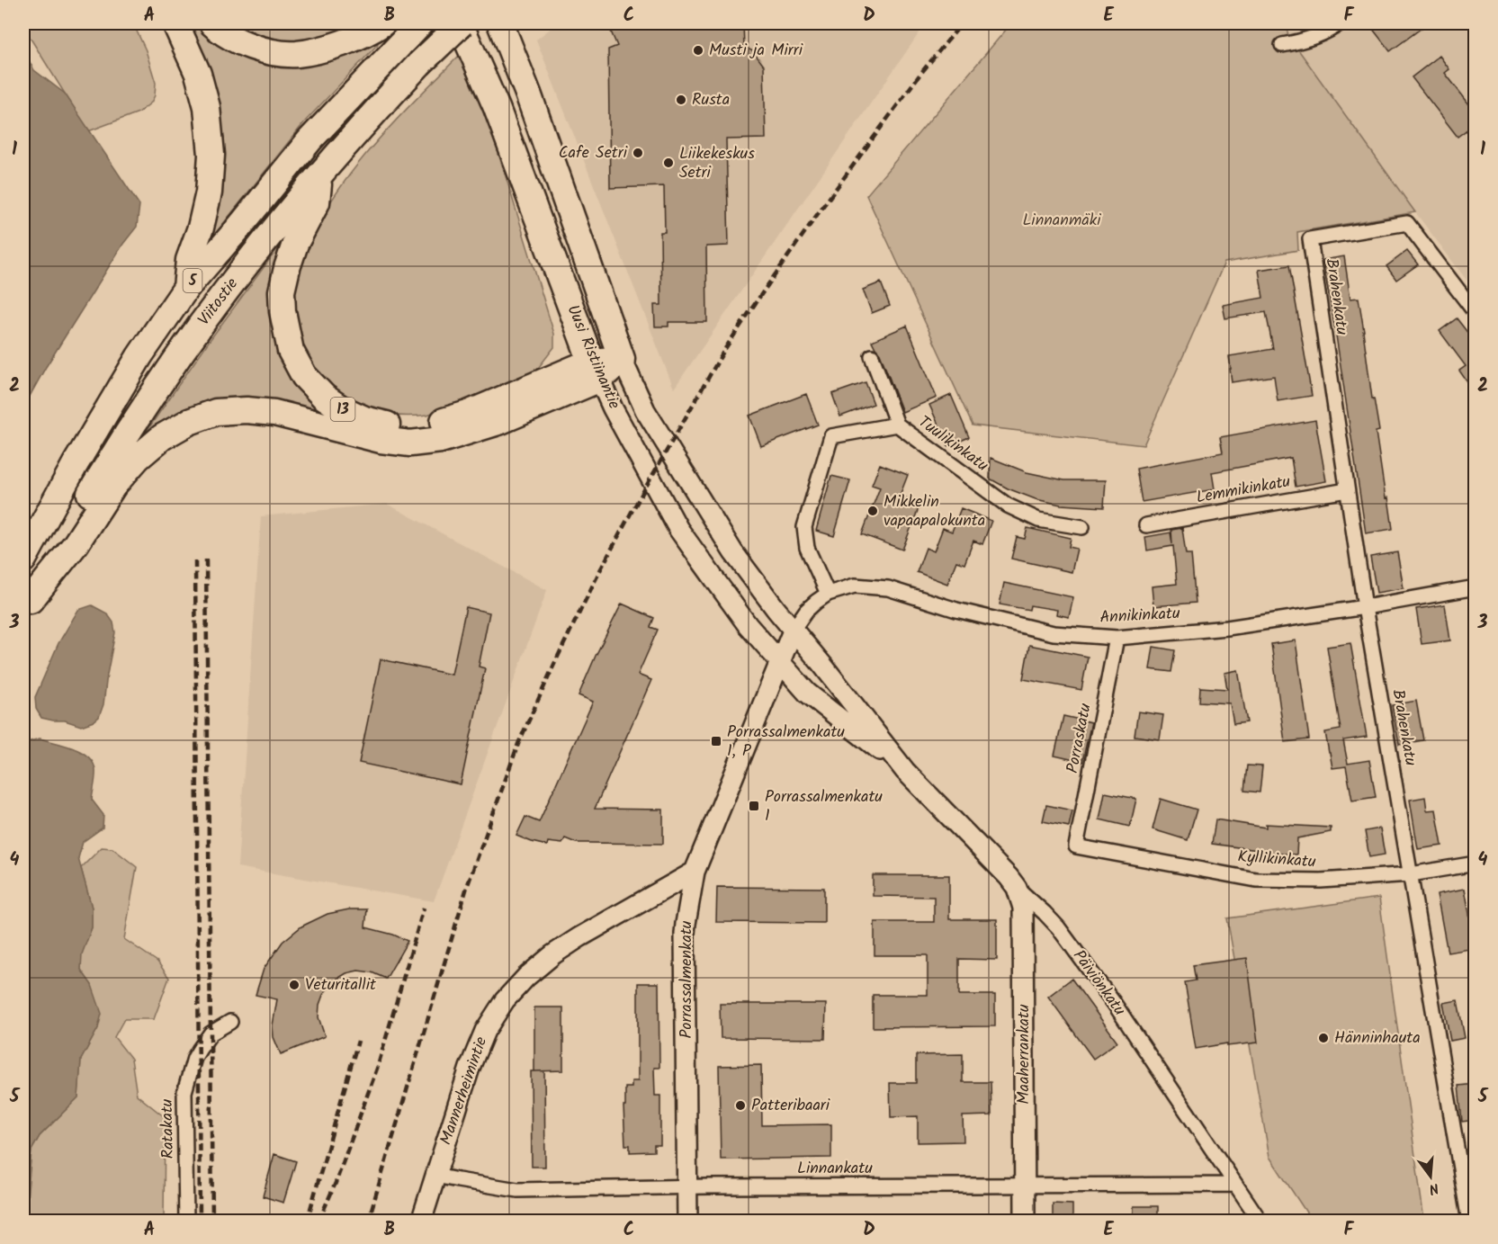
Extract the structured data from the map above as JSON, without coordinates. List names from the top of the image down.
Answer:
{
  "streets": {
    "highway": [
      "5",
      "Viitostie",
      "Uusi Ristiinantie",
      "13"
    ],
    "main road": [
      "Porrassalmenkatu",
      "Päiviönkatu",
      "Maaherrankatu",
      "Mannerheimintie"
    ],
    "street": [
      "Brahenkatu",
      "Tuulikinkatu",
      "Lemmikinkatu",
      "Annikinkatu",
      "Porraskatu",
      "Kyllikinkatu",
      "Ratakatu",
      "Linnankatu"
    ]
  },
  "crossings": [
    ["Brahenkatu", "Lemmikinkatu"],
    ["Brahenkatu", "Annikinkatu"],
    ["Brahenkatu", "Kyllikinkatu"],
    ["Viitostie", "Uusi Ristiinantie"],
    ["Viitostie", "13"],
    ["Uusi Ristiinantie", "13"],
    ["Uusi Ristiinantie", "Annikinkatu"],
    ["Uusi Ristiinantie", "Porrassalmenkatu"],
    ["Uusi Ristiinantie", "Päiviönkatu"],
    ["Tuulikinkatu", "Annikinkatu"],
    ["Annikinkatu", "Porraskatu"],
    ["Annikinkatu", "Porrassalmenkatu"],
    ["Annikinkatu", "Päiviönkatu"],
    ["Porraskatu", "Kyllikinkatu"],
    ["Porrassalmenkatu", "Päiviönkatu"],
    ["Porrassalmenkatu", "Mannerheimintie"],
    ["Porrassalmenkatu", "Linnankatu"],
    ["Päiviönkatu", "Maaherrankatu"],
    ["Päiviönkatu", "Linnankatu"],
    ["Maaherrankatu", "Linnankatu"],
    ["Mannerheimintie", "Linnankatu"]
  ],
  "parks": ["Linnanmäki"],
  "places": {
    "other": [
      "Musti ja Mirri",
      "Rusta",
      "Cafe Setri",
      "Liikekeskus Setri",
      "Mikkelin vapaapalokunta",
      "Veturitallit",
      "Hänninhauta",
      "Patteribaari"
    ],
    "transit": ["Porrassalmenkatu 1, P", "Porrassalmenkatu 1"]
  },
  "north": "bottom",
  "grid": {
    "columns": [
      "A",
      "B",
      "C",
      "D",
      "E",
      "F"
    ],
    "rows": [
      "1",
      "2",
      "3",
      "4",
      "5"
    ]
  }
}
